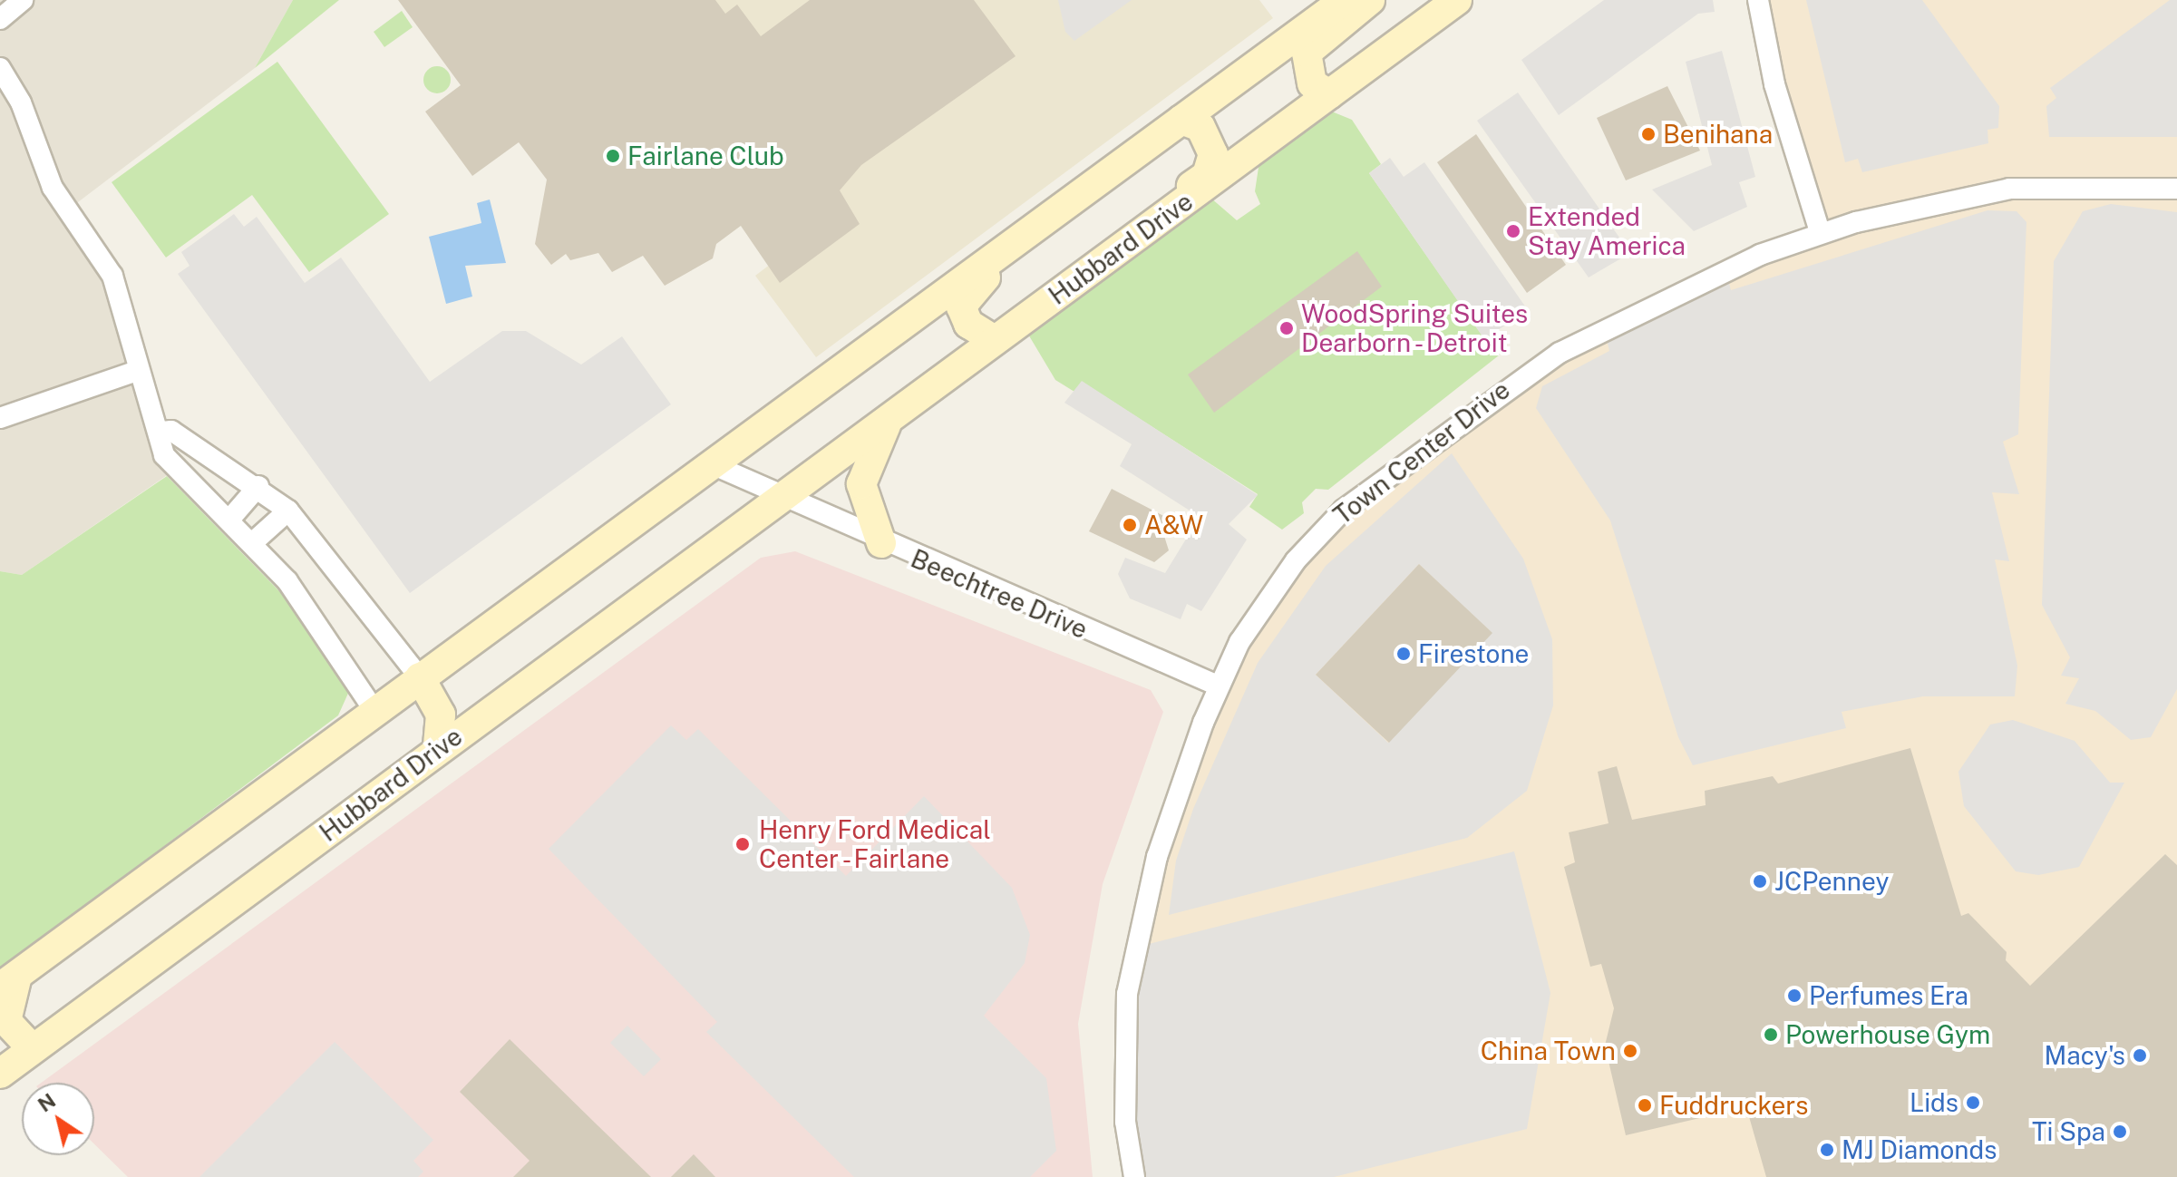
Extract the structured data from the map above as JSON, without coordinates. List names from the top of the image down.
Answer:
{
  "streets": {
    "street": ["Hubbard Drive", "Town Center Drive", "Beechtree Drive"]
  },
  "crossings": [
    ["Hubbard Drive", "Beechtree Drive"],
    ["Town Center Drive", "Beechtree Drive"]
  ],
  "places": [
    "Benihana",
    "Fairlane Club",
    "Extended Stay America",
    "WoodSpring Suites Dearborn - Detroit",
    "A&W",
    "Firestone",
    "Henry Ford Medical Center - Fairlane",
    "JCPenney",
    "Perfumes Era",
    "Powerhouse Gym",
    "China Town",
    "Macy's",
    "Lids",
    "Fuddruckers",
    "Ti Spa",
    "MJ Diamonds"
  ],
  "north": "top left"
}
